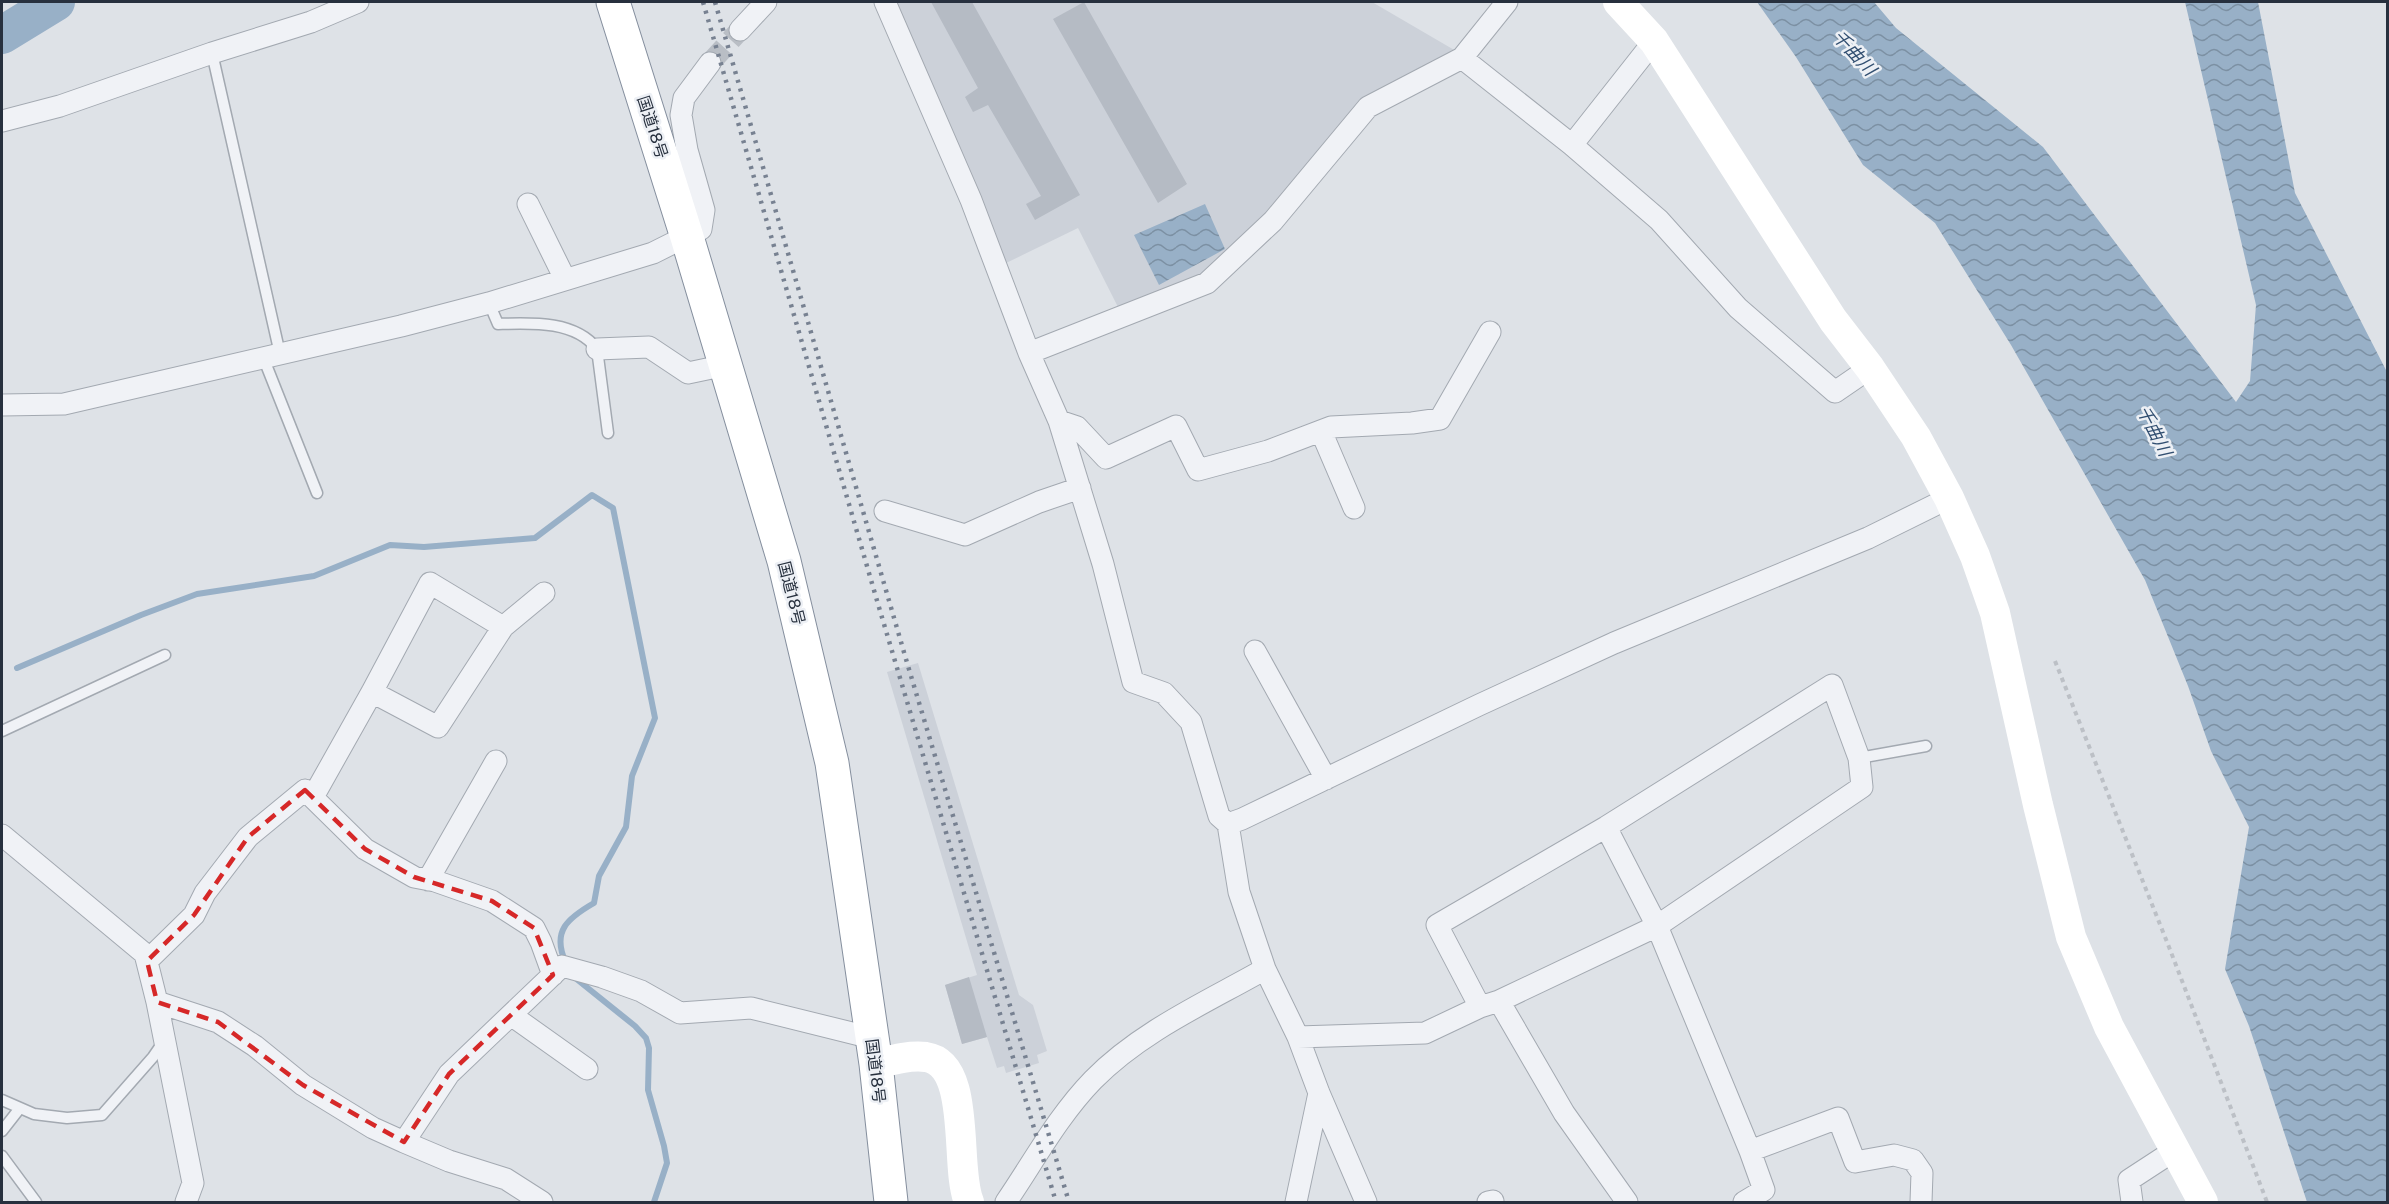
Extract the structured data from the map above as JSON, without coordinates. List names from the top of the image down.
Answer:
{
  "streets": {
    "highway": ["国道18号"]
  },
  "water": ["千曲川"]
}
